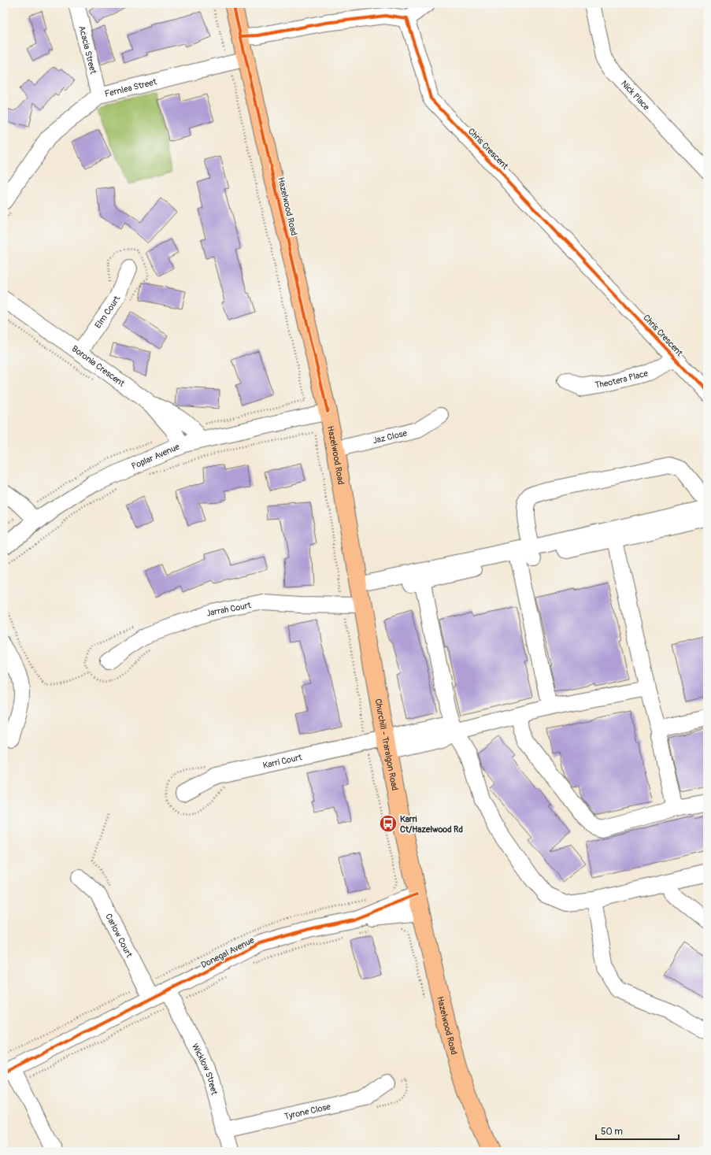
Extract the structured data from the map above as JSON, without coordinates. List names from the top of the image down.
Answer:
{
  "streets": {
    "main road": ["Hazelwood Road", "Churchill - Traralgon Road"],
    "street": [
      "Acacia Street",
      "Fernlea Street",
      "Nick Place",
      "Chris Crescent",
      "Elm Court",
      "Boronia Crescent",
      "Theotera Place",
      "Jaz Close",
      "Poplar Avenue",
      "Jarrah Court",
      "Karri Court",
      "Carlow Court",
      "Donegal Avenue",
      "Wicklow Street",
      "Tyrone Close"
    ]
  },
  "crossings": [
    ["Acacia Street", "Fernlea Street"],
    ["Fernlea Street", "Hazelwood Road"],
    ["Chris Crescent", "Theotera Place"],
    ["Hazelwood Road", "Jaz Close"],
    ["Hazelwood Road", "Poplar Avenue"],
    ["Hazelwood Road", "Jarrah Court"],
    ["Hazelwood Road", "Churchill - Traralgon Road"],
    ["Hazelwood Road", "Donegal Avenue"],
    ["Elm Court", "Boronia Crescent"],
    ["Boronia Crescent", "Poplar Avenue"],
    ["Jarrah Court", "Churchill - Traralgon Road"],
    ["Churchill - Traralgon Road", "Karri Court"],
    ["Churchill - Traralgon Road", "Donegal Avenue"],
    ["Carlow Court", "Donegal Avenue"],
    ["Donegal Avenue", "Wicklow Street"],
    ["Wicklow Street", "Tyrone Close"]
  ],
  "places": {
    "bus stop": ["Karri Ct/Hazelwood Rd"]
  },
  "scale_bar": "50 m"
}
